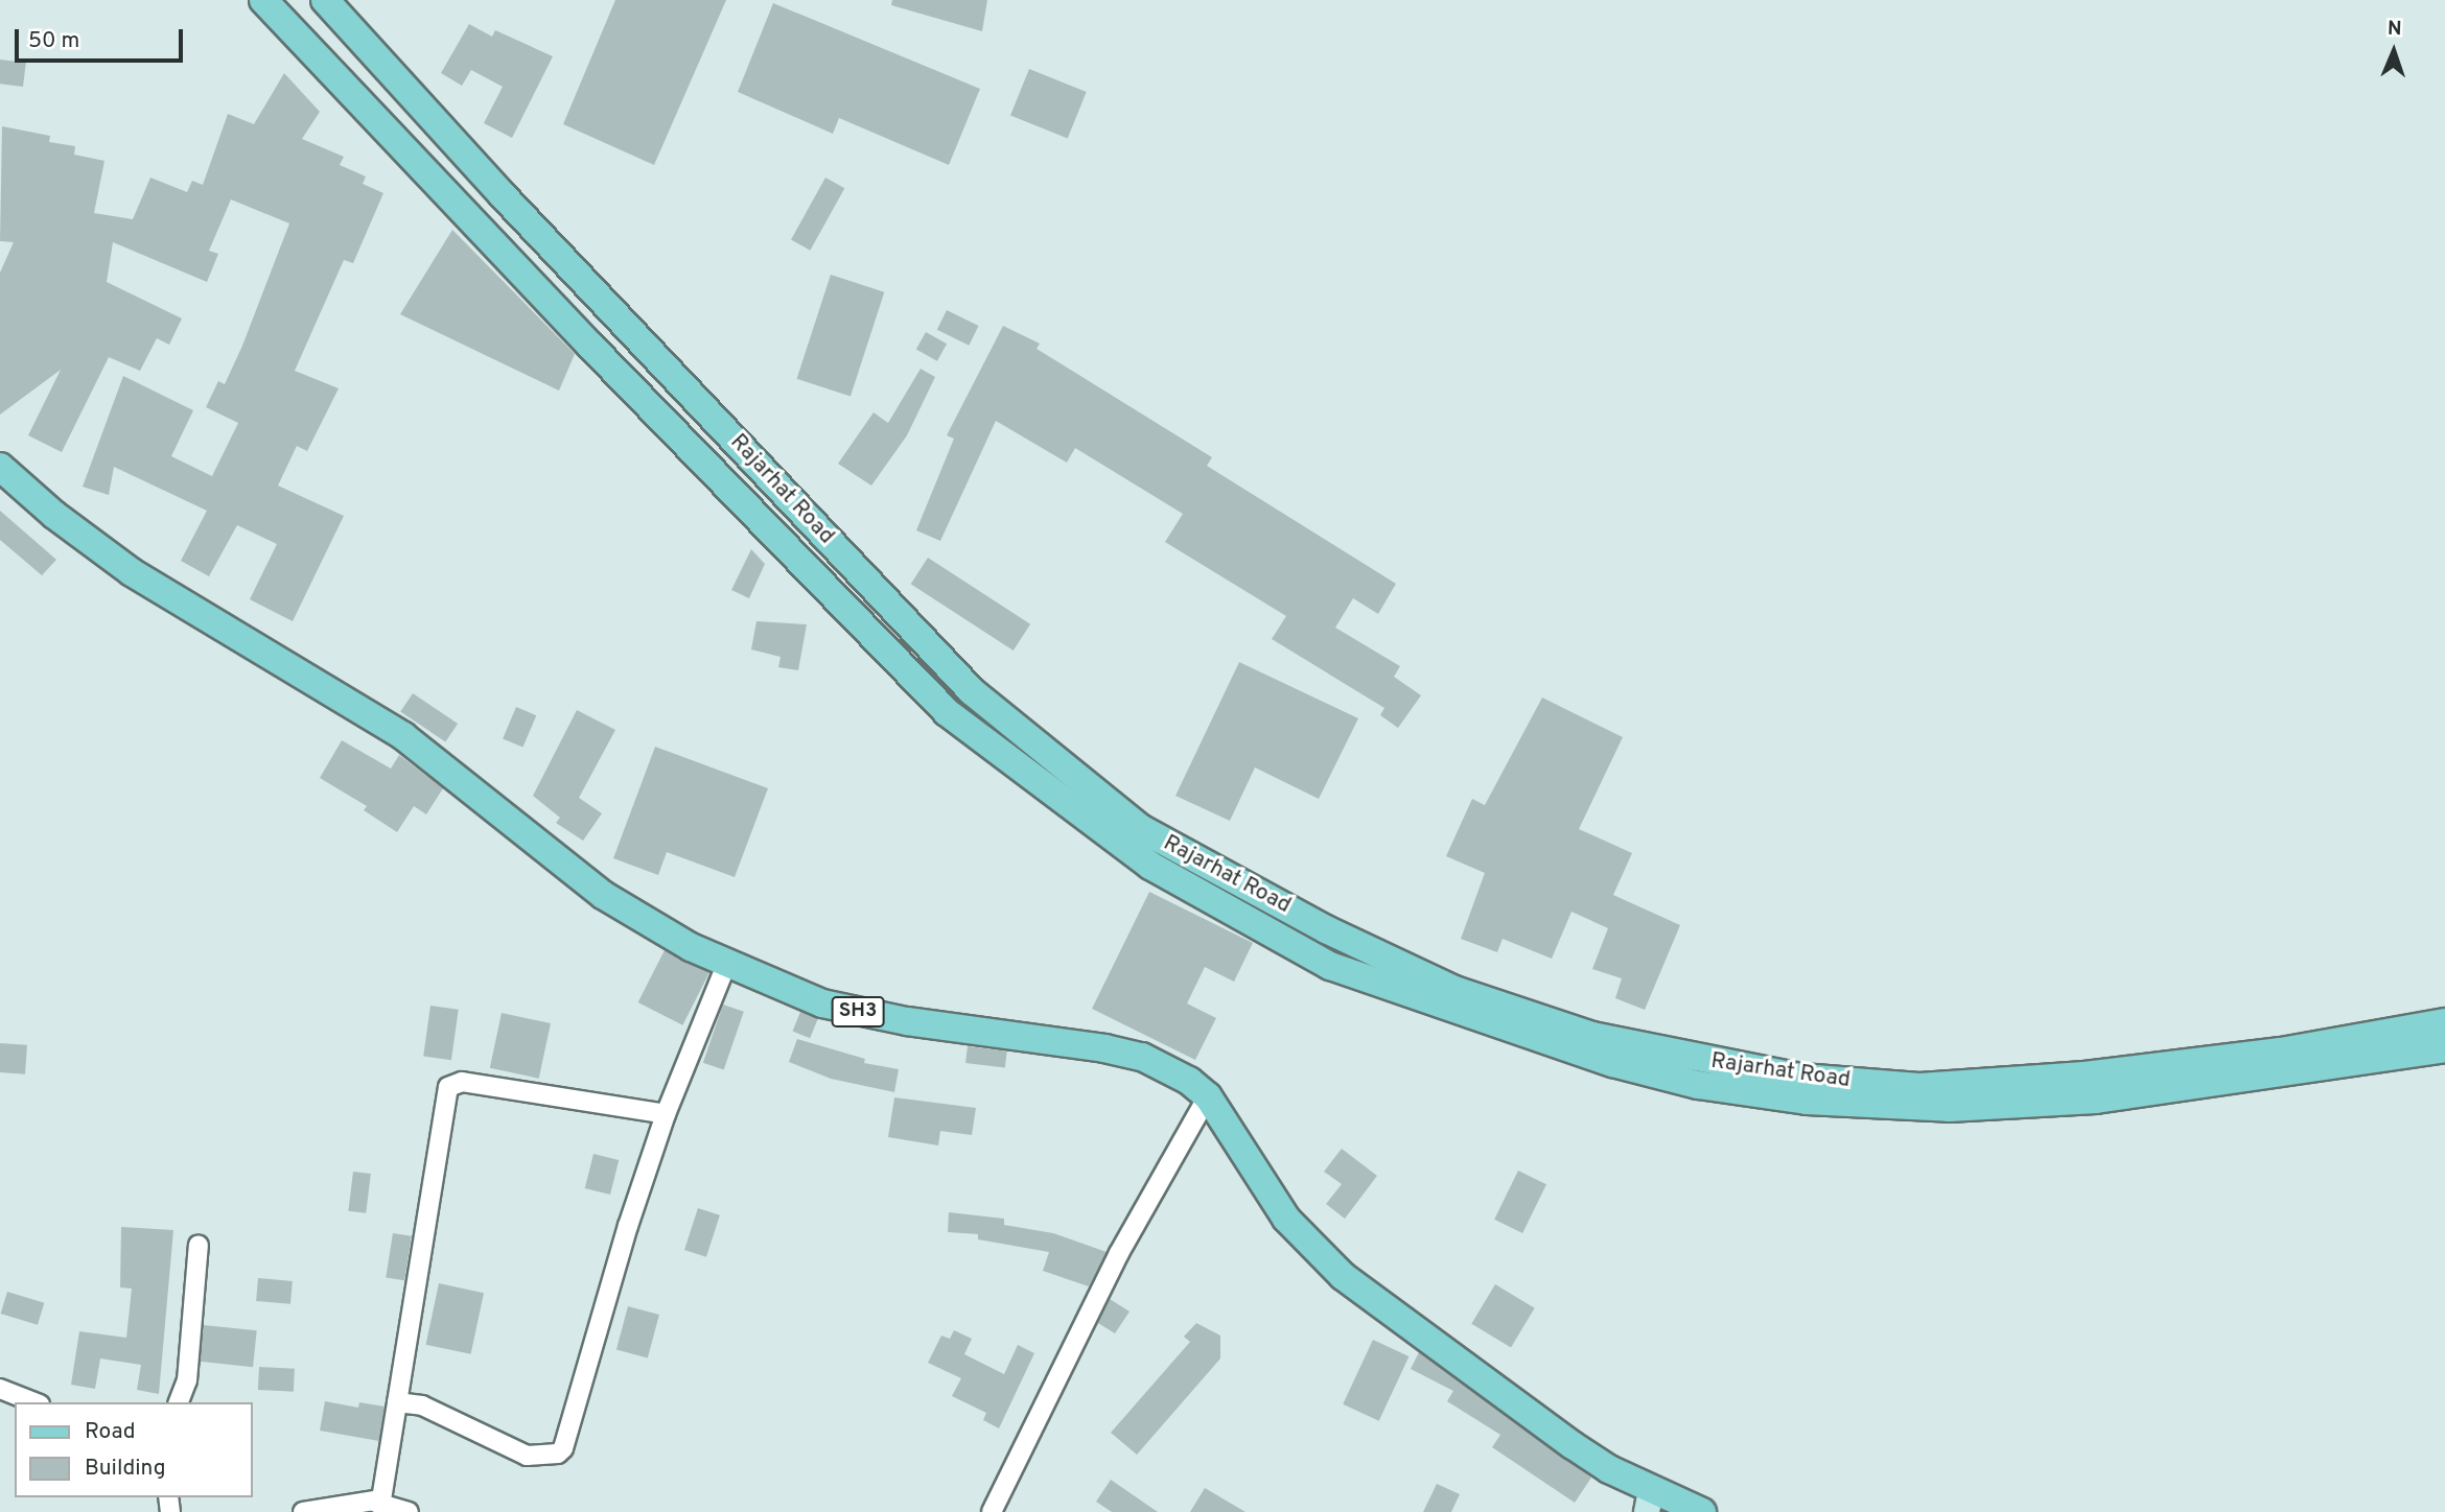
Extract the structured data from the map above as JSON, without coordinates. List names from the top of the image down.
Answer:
{
  "streets": {
    "main road": ["Rajarhat Road", "SH3"]
  },
  "legend": ["Road", "Building"],
  "scale_bar": "50 m",
  "north": "top"
}
